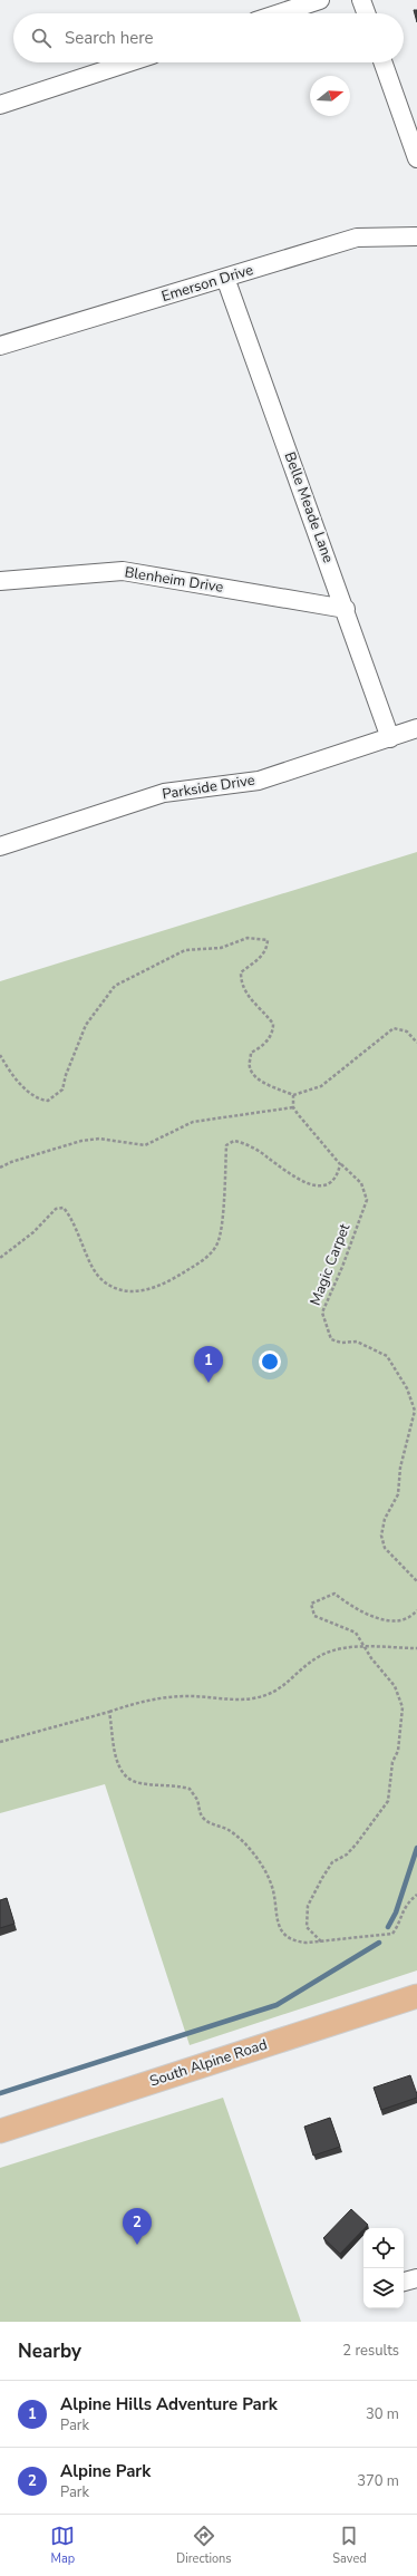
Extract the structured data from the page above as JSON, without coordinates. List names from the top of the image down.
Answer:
{
  "streets": {
    "main road": ["South Alpine Road"],
    "street": [
      "Emerson Drive",
      "Belle Meade Lane",
      "Blenheim Drive",
      "Parkside Drive"
    ],
    "path": ["Magic Carpet"]
  },
  "crossings": [
    ["Emerson Drive", "Belle Meade Lane"],
    ["Belle Meade Lane", "Blenheim Drive"],
    ["Belle Meade Lane", "Parkside Drive"]
  ],
  "north": "right",
  "page": {
    "search": "Search here",
    "pins": ["1", "2"],
    "heading": ["Nearby", "2 results"],
    "list": [
      {
        "mark": "1",
        "name": "Alpine Hills Adventure Park",
        "note": "Park",
        "value": "30 m"
      },
      {
        "mark": "2",
        "name": "Alpine Park",
        "note": "Park",
        "value": "370 m"
      }
    ],
    "nav": ["Map", "Directions", "Saved"]
  }
}
